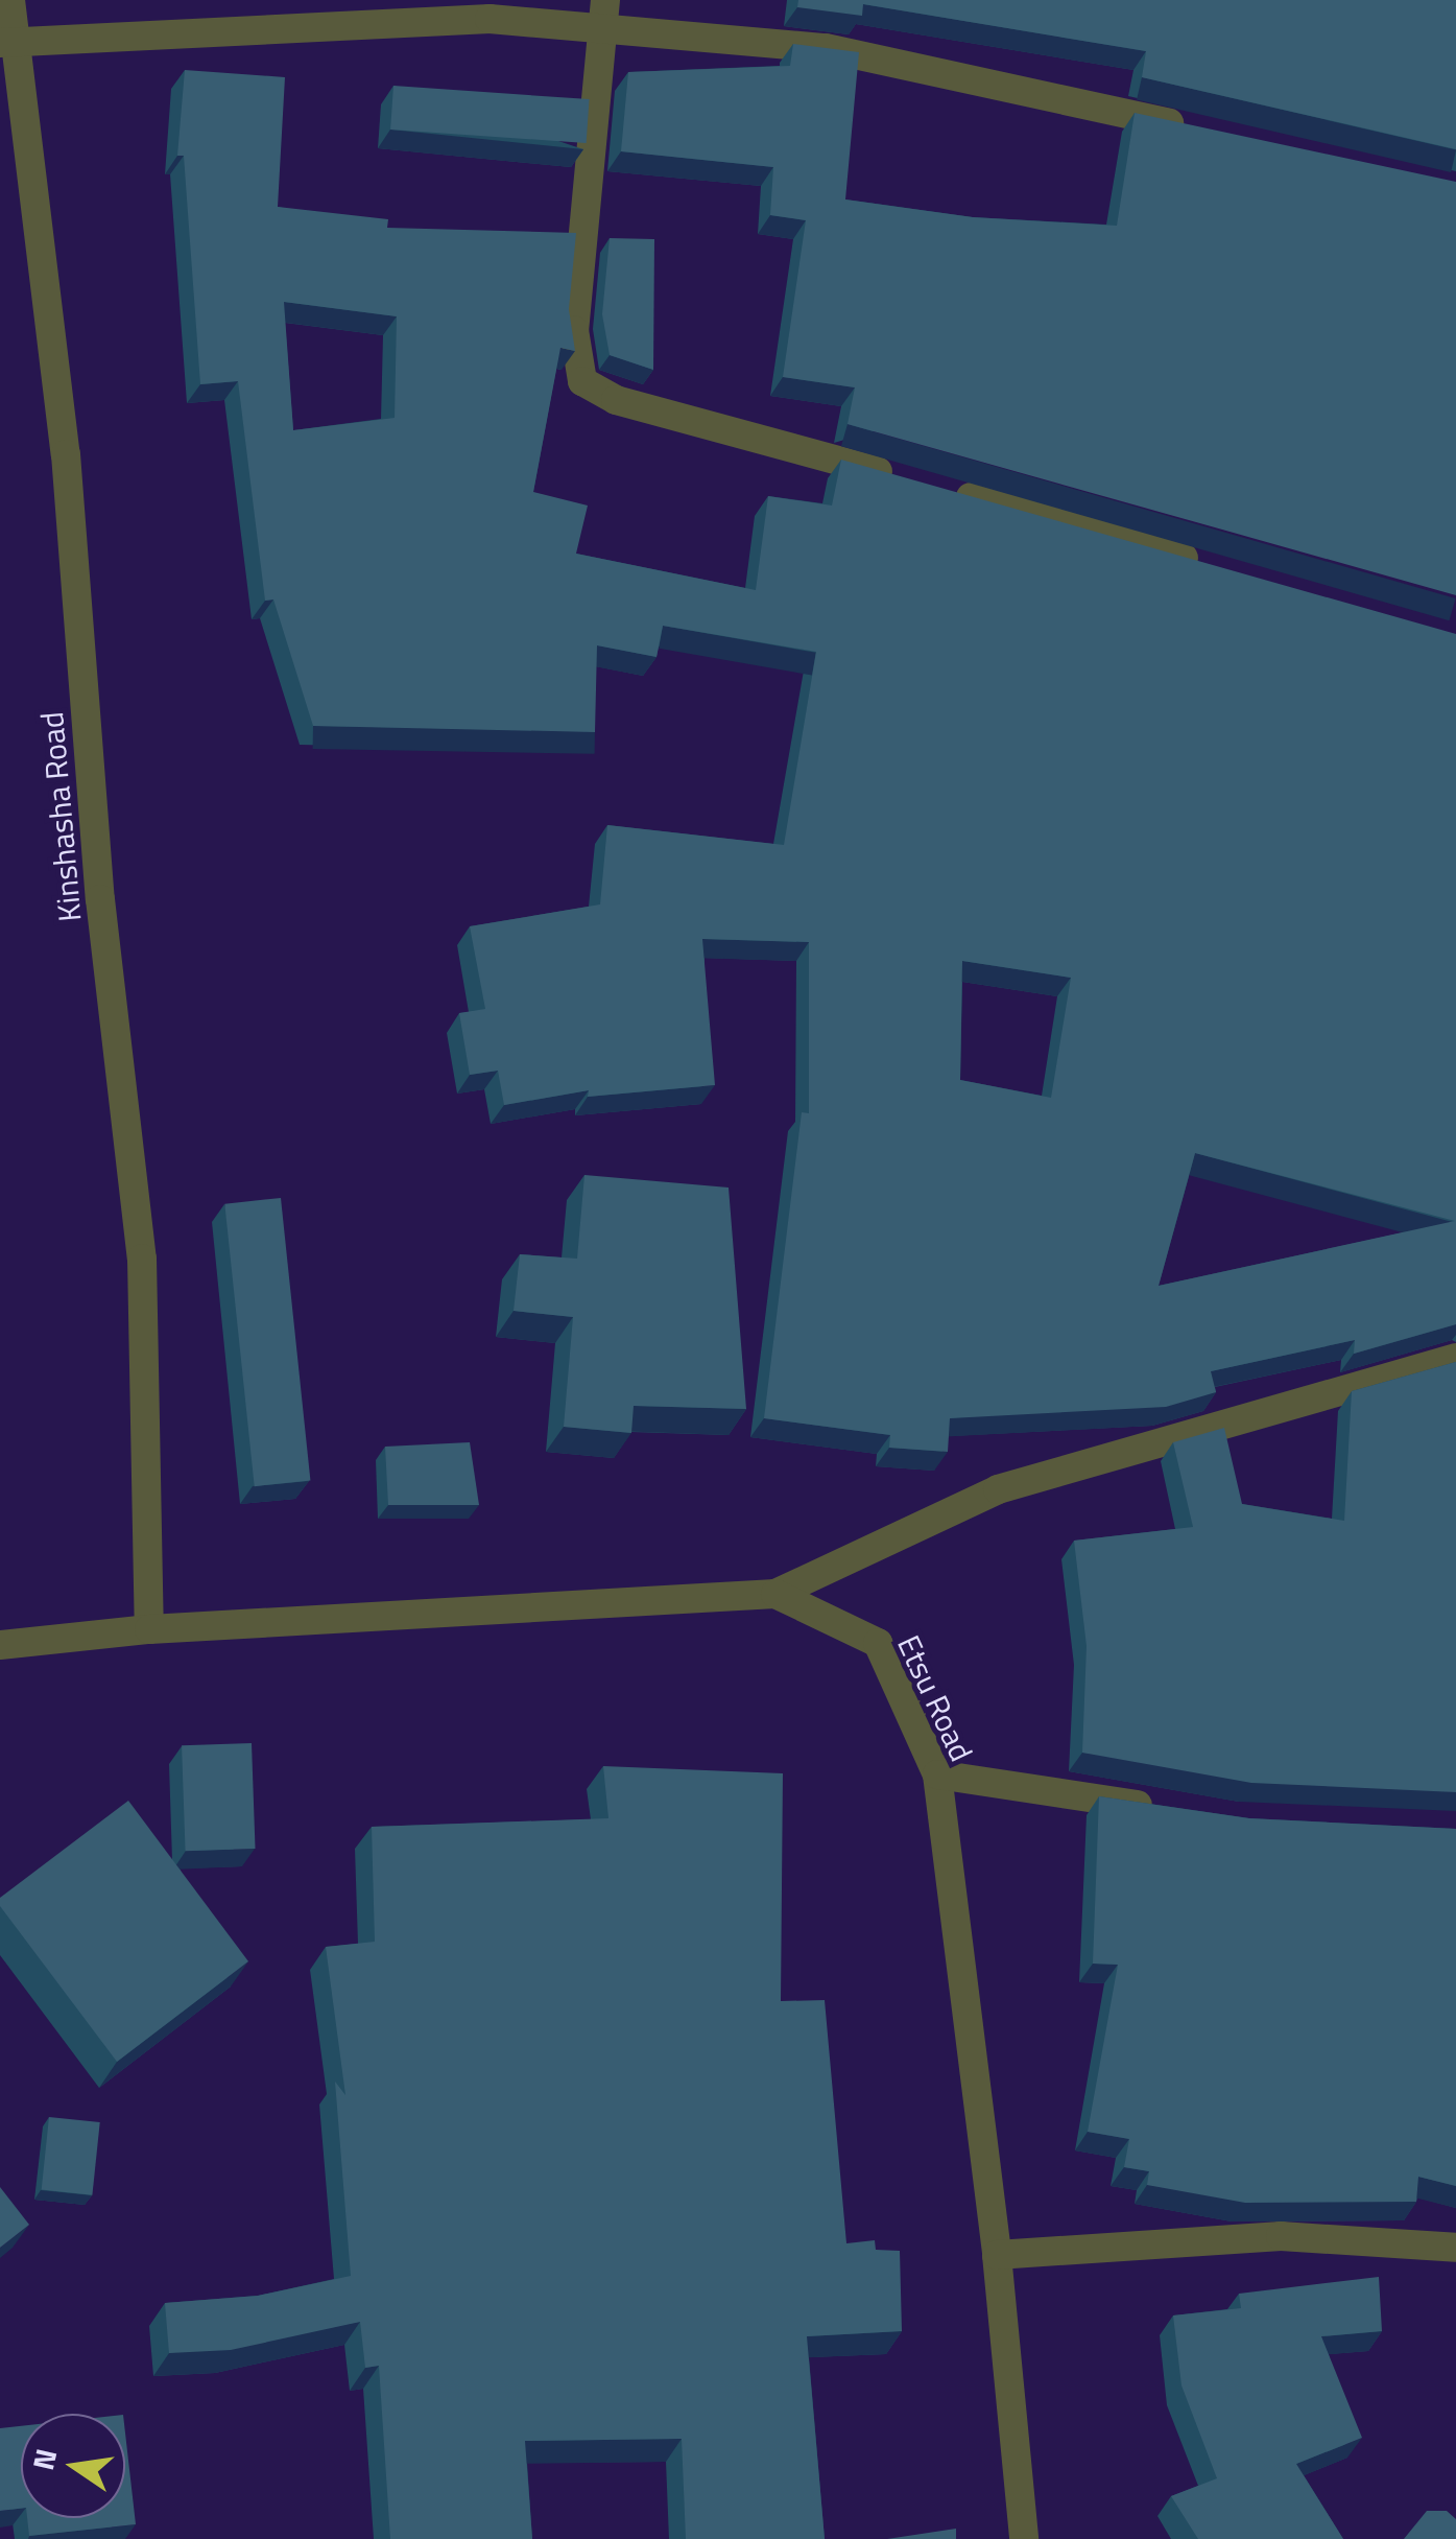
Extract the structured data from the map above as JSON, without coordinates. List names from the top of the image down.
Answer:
{
  "streets": {
    "street": ["Kinshasha Road", "Etsu Road"]
  },
  "crossings": [
    ["Kinshasha Road", "Etsu Road"]
  ],
  "north": "left"
}
